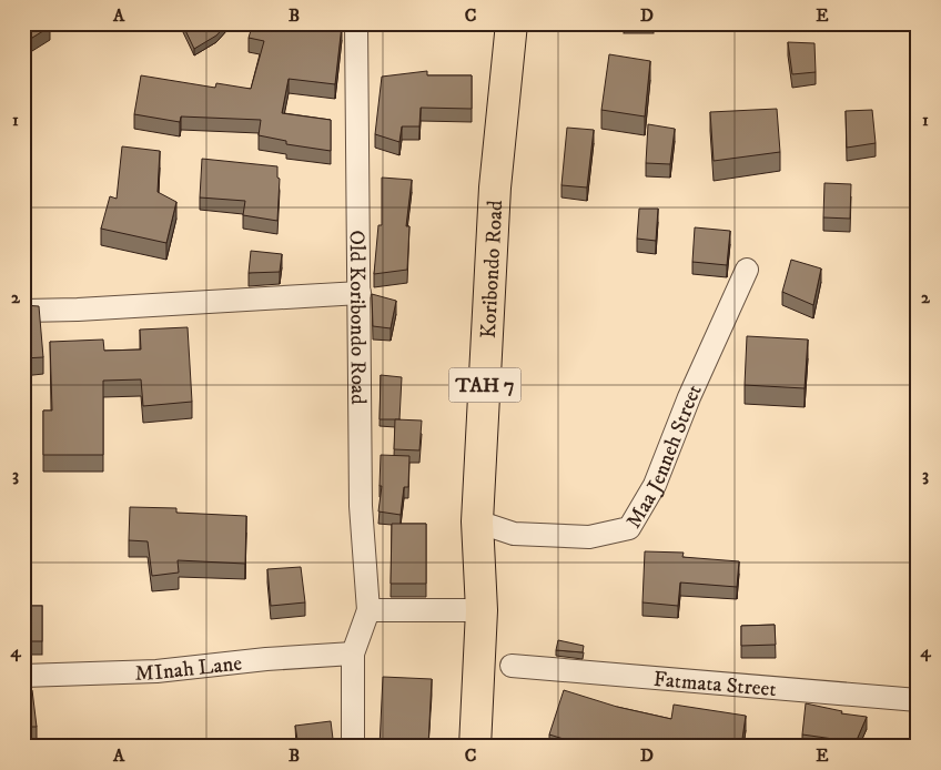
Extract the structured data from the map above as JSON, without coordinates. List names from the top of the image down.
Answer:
{
  "streets": {
    "highway": ["Koribondo Road", "TAH 7"],
    "street": [
      "Old Koribondo Road",
      "Maa Jenneh Street",
      "MInah Lane",
      "Fatmata Street"
    ]
  },
  "crossings": [
    ["Koribondo Road", "Maa Jenneh Street"],
    ["Old Koribondo Road", "MInah Lane"]
  ],
  "grid": {
    "columns": [
      "A",
      "B",
      "C",
      "D",
      "E"
    ],
    "rows": [
      "1",
      "2",
      "3",
      "4"
    ]
  }
}
